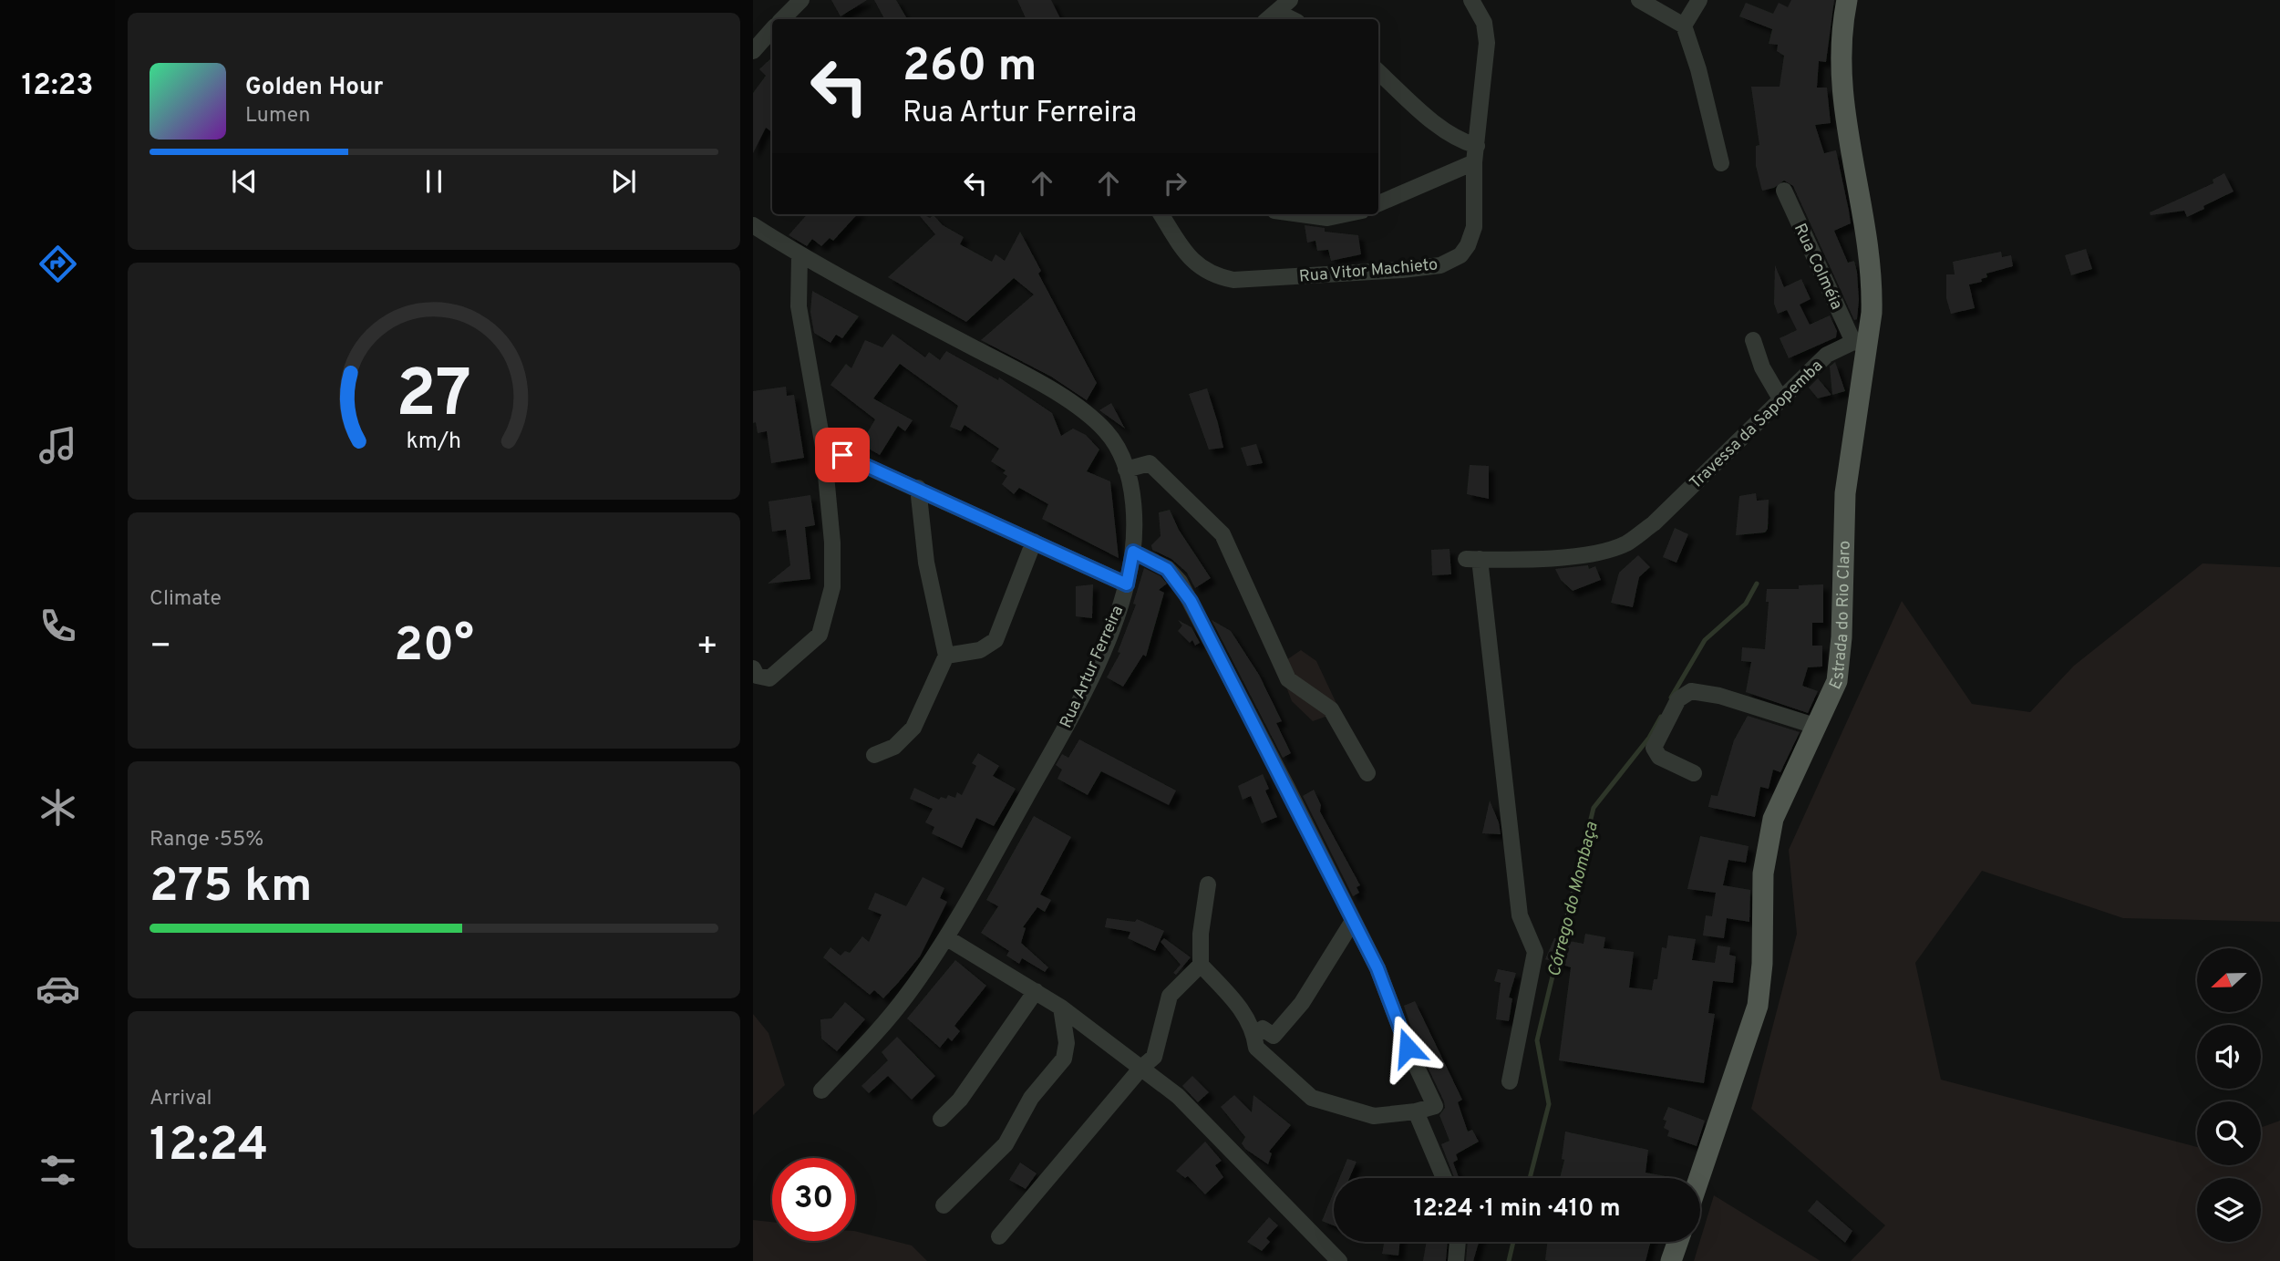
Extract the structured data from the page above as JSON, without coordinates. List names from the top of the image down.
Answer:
{
  "streets": {
    "main road": ["Estrada do Rio Claro"],
    "street": [
      "Rua Colméia",
      "Rua Vitor Machieto",
      "Travessa da Sapopemba",
      "Rua Artur Ferreira"
    ]
  },
  "crossings": [
    ["Rua Colméia", "Travessa da Sapopemba"],
    ["Rua Colméia", "Estrada do Rio Claro"],
    ["Travessa da Sapopemba", "Estrada do Rio Claro"]
  ],
  "water": ["Córrego do Mombaça"],
  "north": "left",
  "page": {
    "tabs": "12:23",
    "turn": ["260 m", "Rua Artur Ferreira"],
    "song": ["Golden Hour", "Lumen"],
    "tile": [
      "Climate",
      ["Range · 55%", "275 km"],
      ["Arrival", "12:24"]
    ],
    "heat": ["−", "20°", "+"],
    "limit": "30",
    "trip": "12:24 · 1 min · 410 m",
    "gauge": ["27", "km/h"]
  }
}
